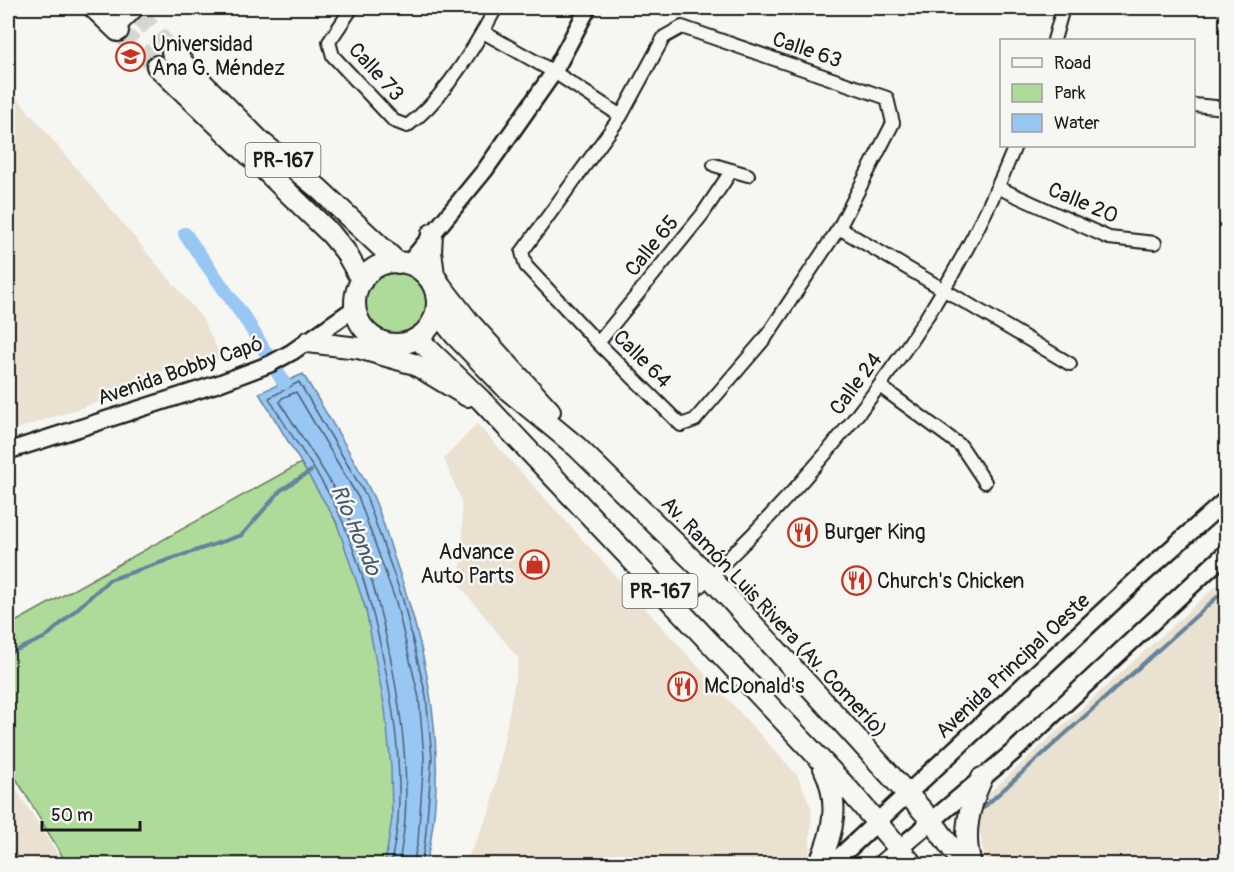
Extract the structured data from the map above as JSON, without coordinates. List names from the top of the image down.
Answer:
{
  "streets": {
    "main road": ["PR-167", "Av. Ramón Luis Rivera (Av. Comerío)", "Avenida Principal Oeste"],
    "street": [
      "Calle 63",
      "Calle 73",
      "Calle 20",
      "Calle 65",
      "Calle 64",
      "Avenida Bobby Capó",
      "Calle 24"
    ]
  },
  "crossings": [
    ["Calle 63", "Calle 64"],
    ["PR-167", "Avenida Bobby Capó"],
    ["PR-167", "Calle 24"],
    ["PR-167", "Av. Ramón Luis Rivera (Av. Comerío)"],
    ["PR-167", "Avenida Principal Oeste"],
    ["Calle 20", "Calle 24"],
    ["Calle 65", "Calle 64"],
    ["Avenida Bobby Capó", "Av. Ramón Luis Rivera (Av. Comerío)"],
    ["Calle 24", "Av. Ramón Luis Rivera (Av. Comerío)"],
    ["Av. Ramón Luis Rivera (Av. Comerío)", "Avenida Principal Oeste"]
  ],
  "water": ["Río Hondo"],
  "places": {
    "school or university": ["Universidad Ana G. Méndez"],
    "restaurant": ["Burger King", "Church's Chicken", "McDonald's"],
    "shop": ["Advance Auto Parts"]
  },
  "legend": ["Road", "Park", "Water"],
  "scale_bar": "50 m"
}
